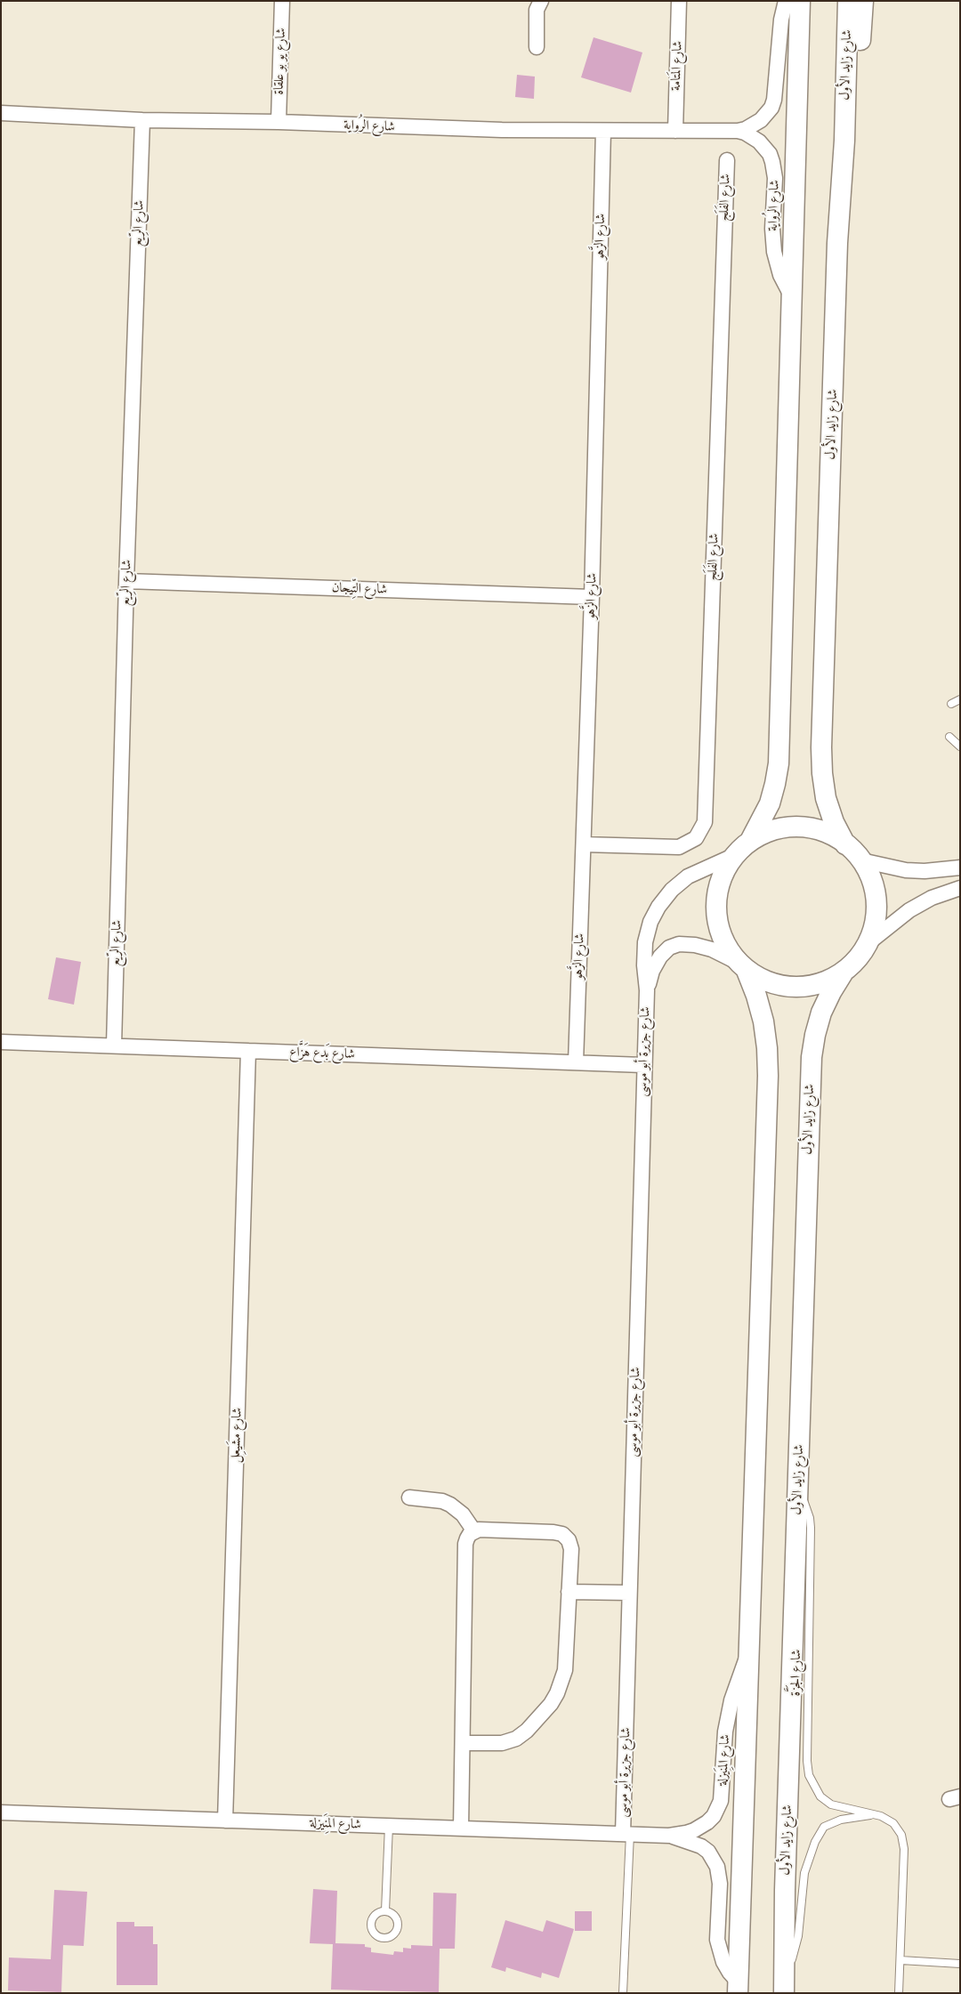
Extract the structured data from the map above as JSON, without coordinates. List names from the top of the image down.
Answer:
{
  "streets": {
    "main road": ["شارع زايد الأول"],
    "street": [
      "شارع يو بو علقاة",
      "شارع المَتامة",
      "شارع الرُواية",
      "شارع الفَلَج",
      "شارع الرِّيع",
      "شارع الزَّهو",
      "شارع التِّيجان",
      "شارع جزيرة أبو موسى",
      "شارع بَدع هَزَّاع",
      "شارع مشَيعِل",
      "شارع المِنَيزلة"
    ],
    "lane": ["شارع الجَزَّة"]
  },
  "crossings": [
    ["شارع يو بو علقاة", "شارع الرُواية"],
    ["شارع زايد الأول", "شارع الجَزَّة"],
    ["شارع المَتامة", "شارع الرُواية"],
    ["شارع الرُواية", "شارع الرِّيع"],
    ["شارع الرُواية", "شارع الزَّهو"],
    ["شارع الفَلَج", "شارع الزَّهو"],
    ["شارع الرِّيع", "شارع التِّيجان"],
    ["شارع الرِّيع", "شارع بَدع هَزَّاع"],
    ["شارع الزَّهو", "شارع التِّيجان"],
    ["شارع الزَّهو", "شارع بَدع هَزَّاع"],
    ["شارع جزيرة أبو موسى", "شارع بَدع هَزَّاع"],
    ["شارع جزيرة أبو موسى", "شارع المِنَيزلة"],
    ["شارع بَدع هَزَّاع", "شارع مشَيعِل"],
    ["شارع مشَيعِل", "شارع المِنَيزلة"]
  ]
}
